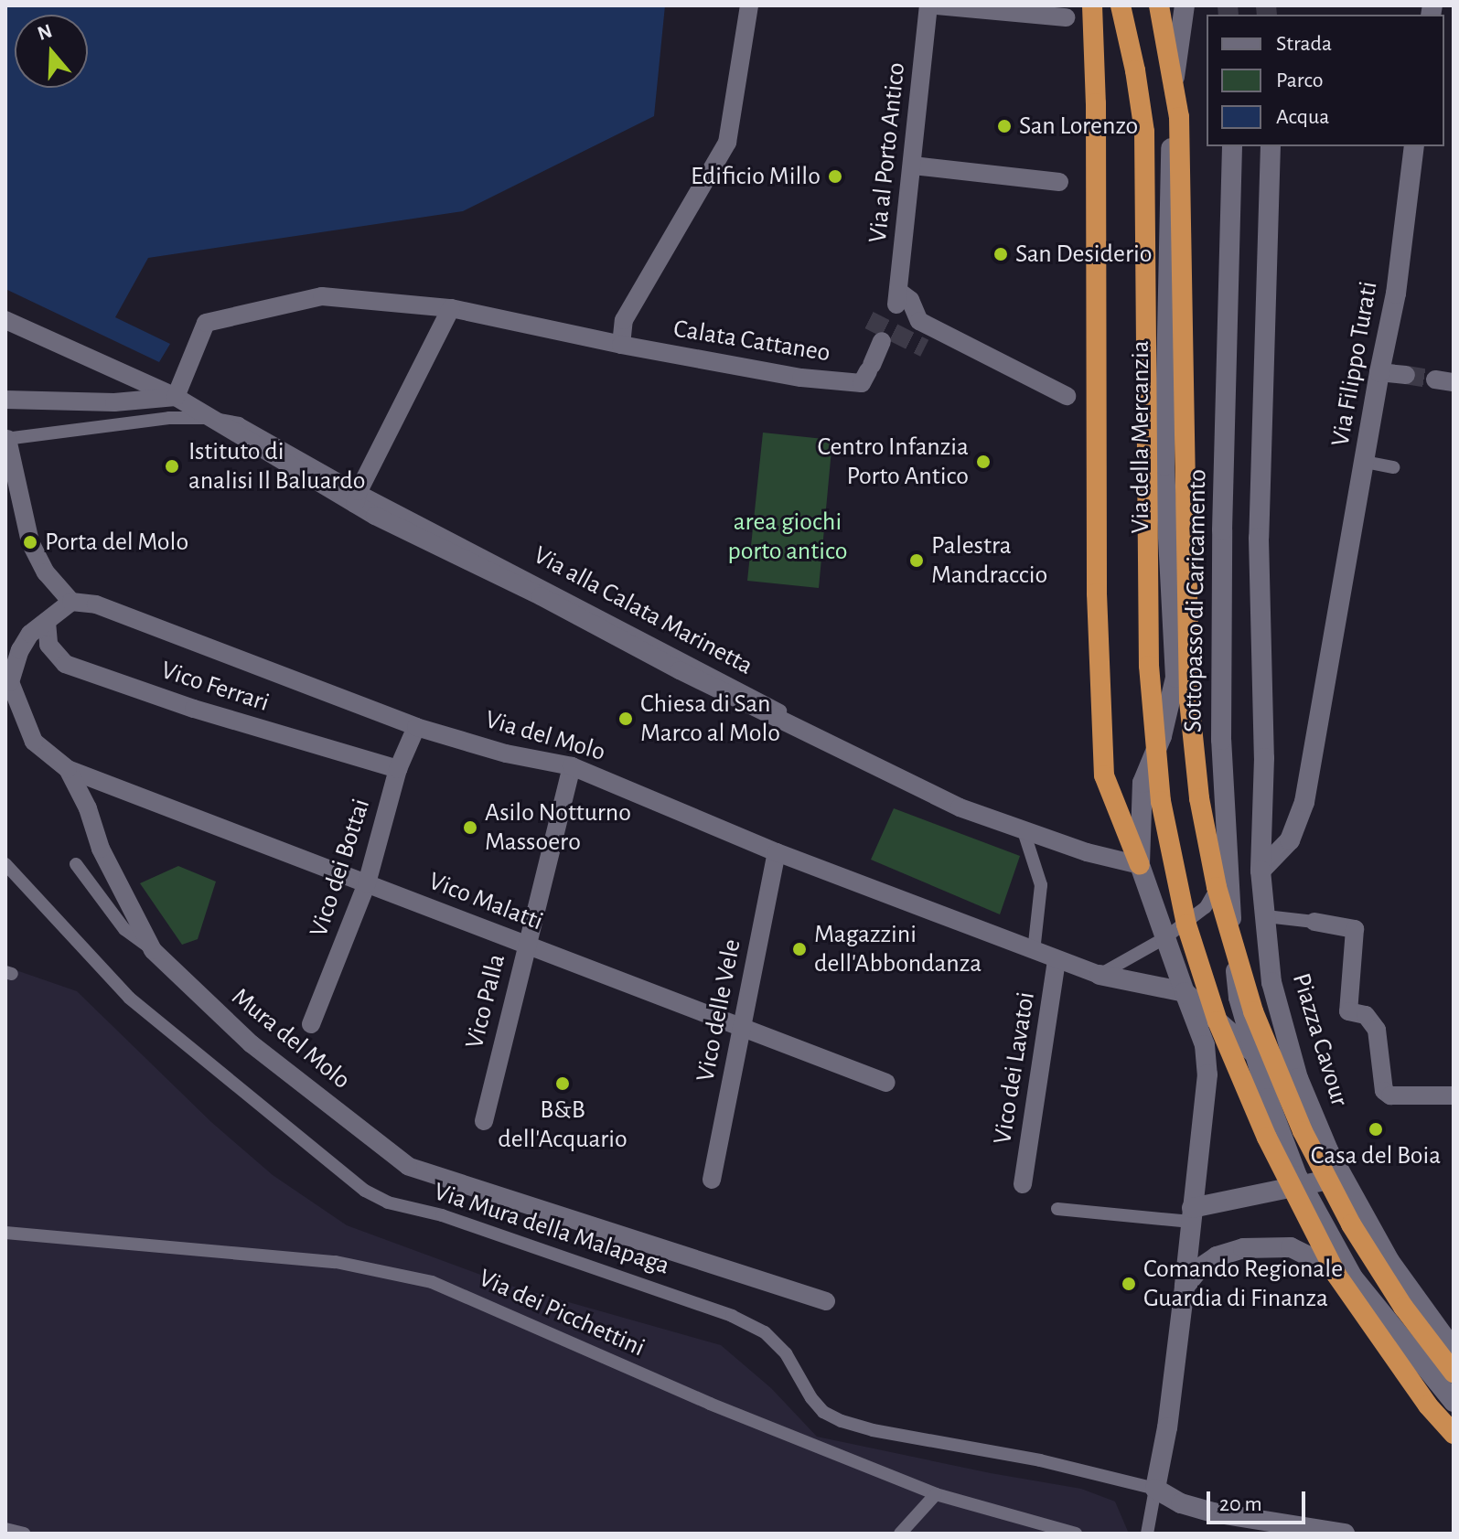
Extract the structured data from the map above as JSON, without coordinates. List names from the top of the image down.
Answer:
{
  "streets": {
    "street": [
      "Via al Porto Antico",
      "Calata Cattaneo",
      "Via Filippo Turati",
      "Via della Mercanzia",
      "Sottopasso di Caricamento",
      "Vico Ferrari",
      "Via del Molo",
      "Vico dei Bottai",
      "Vico Malatti",
      "Vico Palla",
      "Vico delle Vele",
      "Mura del Molo",
      "Piazza Cavour",
      "Vico dei Lavatoi"
    ],
    "lane": ["Via Mura della Malapaga", "Via dei Picchettini"]
  },
  "crossings": [
    ["Via Filippo Turati", "Piazza Cavour"],
    ["Vico Ferrari", "Vico dei Bottai"],
    ["Vico Ferrari", "Mura del Molo"],
    ["Via del Molo", "Vico dei Bottai"],
    ["Via del Molo", "Vico Palla"],
    ["Via del Molo", "Vico delle Vele"],
    ["Via del Molo", "Vico dei Lavatoi"],
    ["Vico dei Bottai", "Vico Malatti"],
    ["Vico Malatti", "Vico Palla"],
    ["Vico Malatti", "Vico delle Vele"],
    ["Vico Malatti", "Mura del Molo"]
  ],
  "parks": ["area giochi porto antico"],
  "places": [
    "San Lorenzo",
    "Edificio Millo",
    "San Desiderio",
    "Centro Infanzia Porto Antico",
    "Istituto di analisi Il Baluardo",
    "Porta del Molo",
    "Palestra Mandraccio",
    "Chiesa di San Marco al Molo",
    "Asilo Notturno Massoero",
    "Magazzini dell'Abbondanza",
    "B&B dell'Acquario",
    "Casa del Boia",
    "Comando Regionale Guardia di Finanza"
  ],
  "legend": ["Strada", "Parco", "Acqua"],
  "scale_bar": "20 m",
  "north": "top"
}
